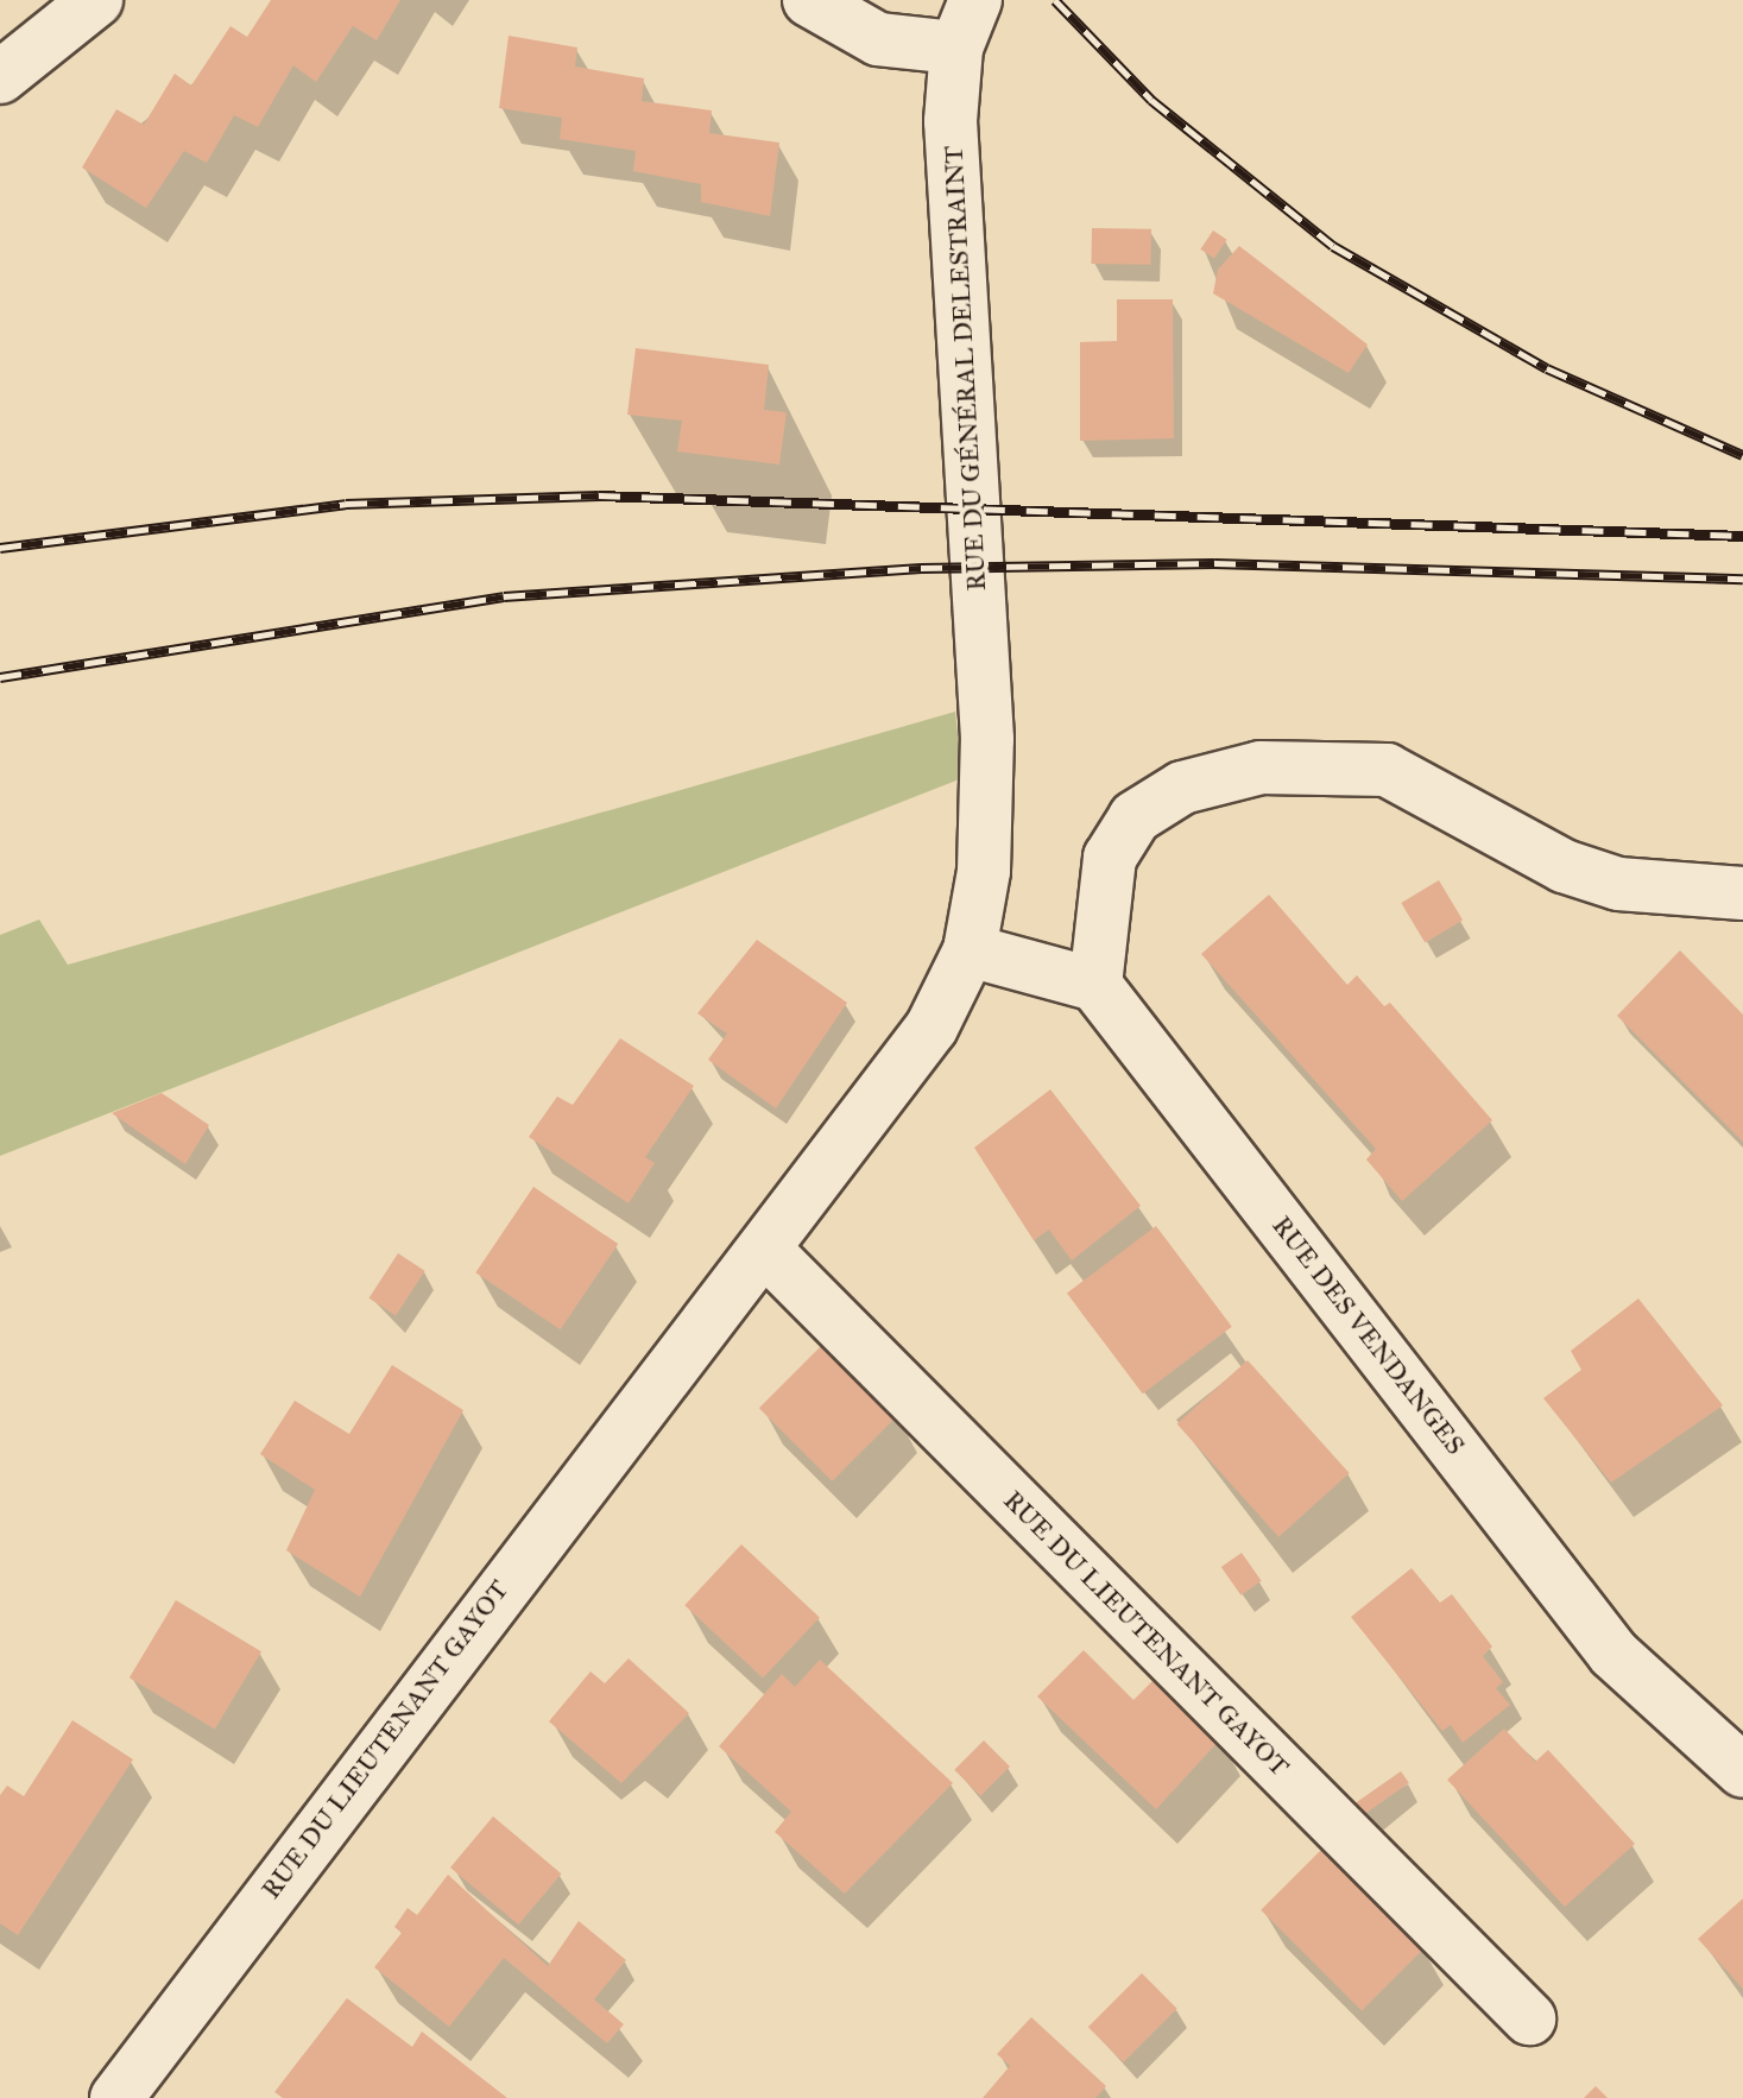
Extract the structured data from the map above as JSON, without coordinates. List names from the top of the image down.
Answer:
{
  "streets": {
    "street": ["RUE DU GÉNÉRAL DELESTRAINT", "RUE DES VENDANGES", "RUE DU LIEUTENANT GAYOT"]
  },
  "crossings": [
    ["RUE DU GÉNÉRAL DELESTRAINT", "RUE DU LIEUTENANT GAYOT"]
  ]
}
